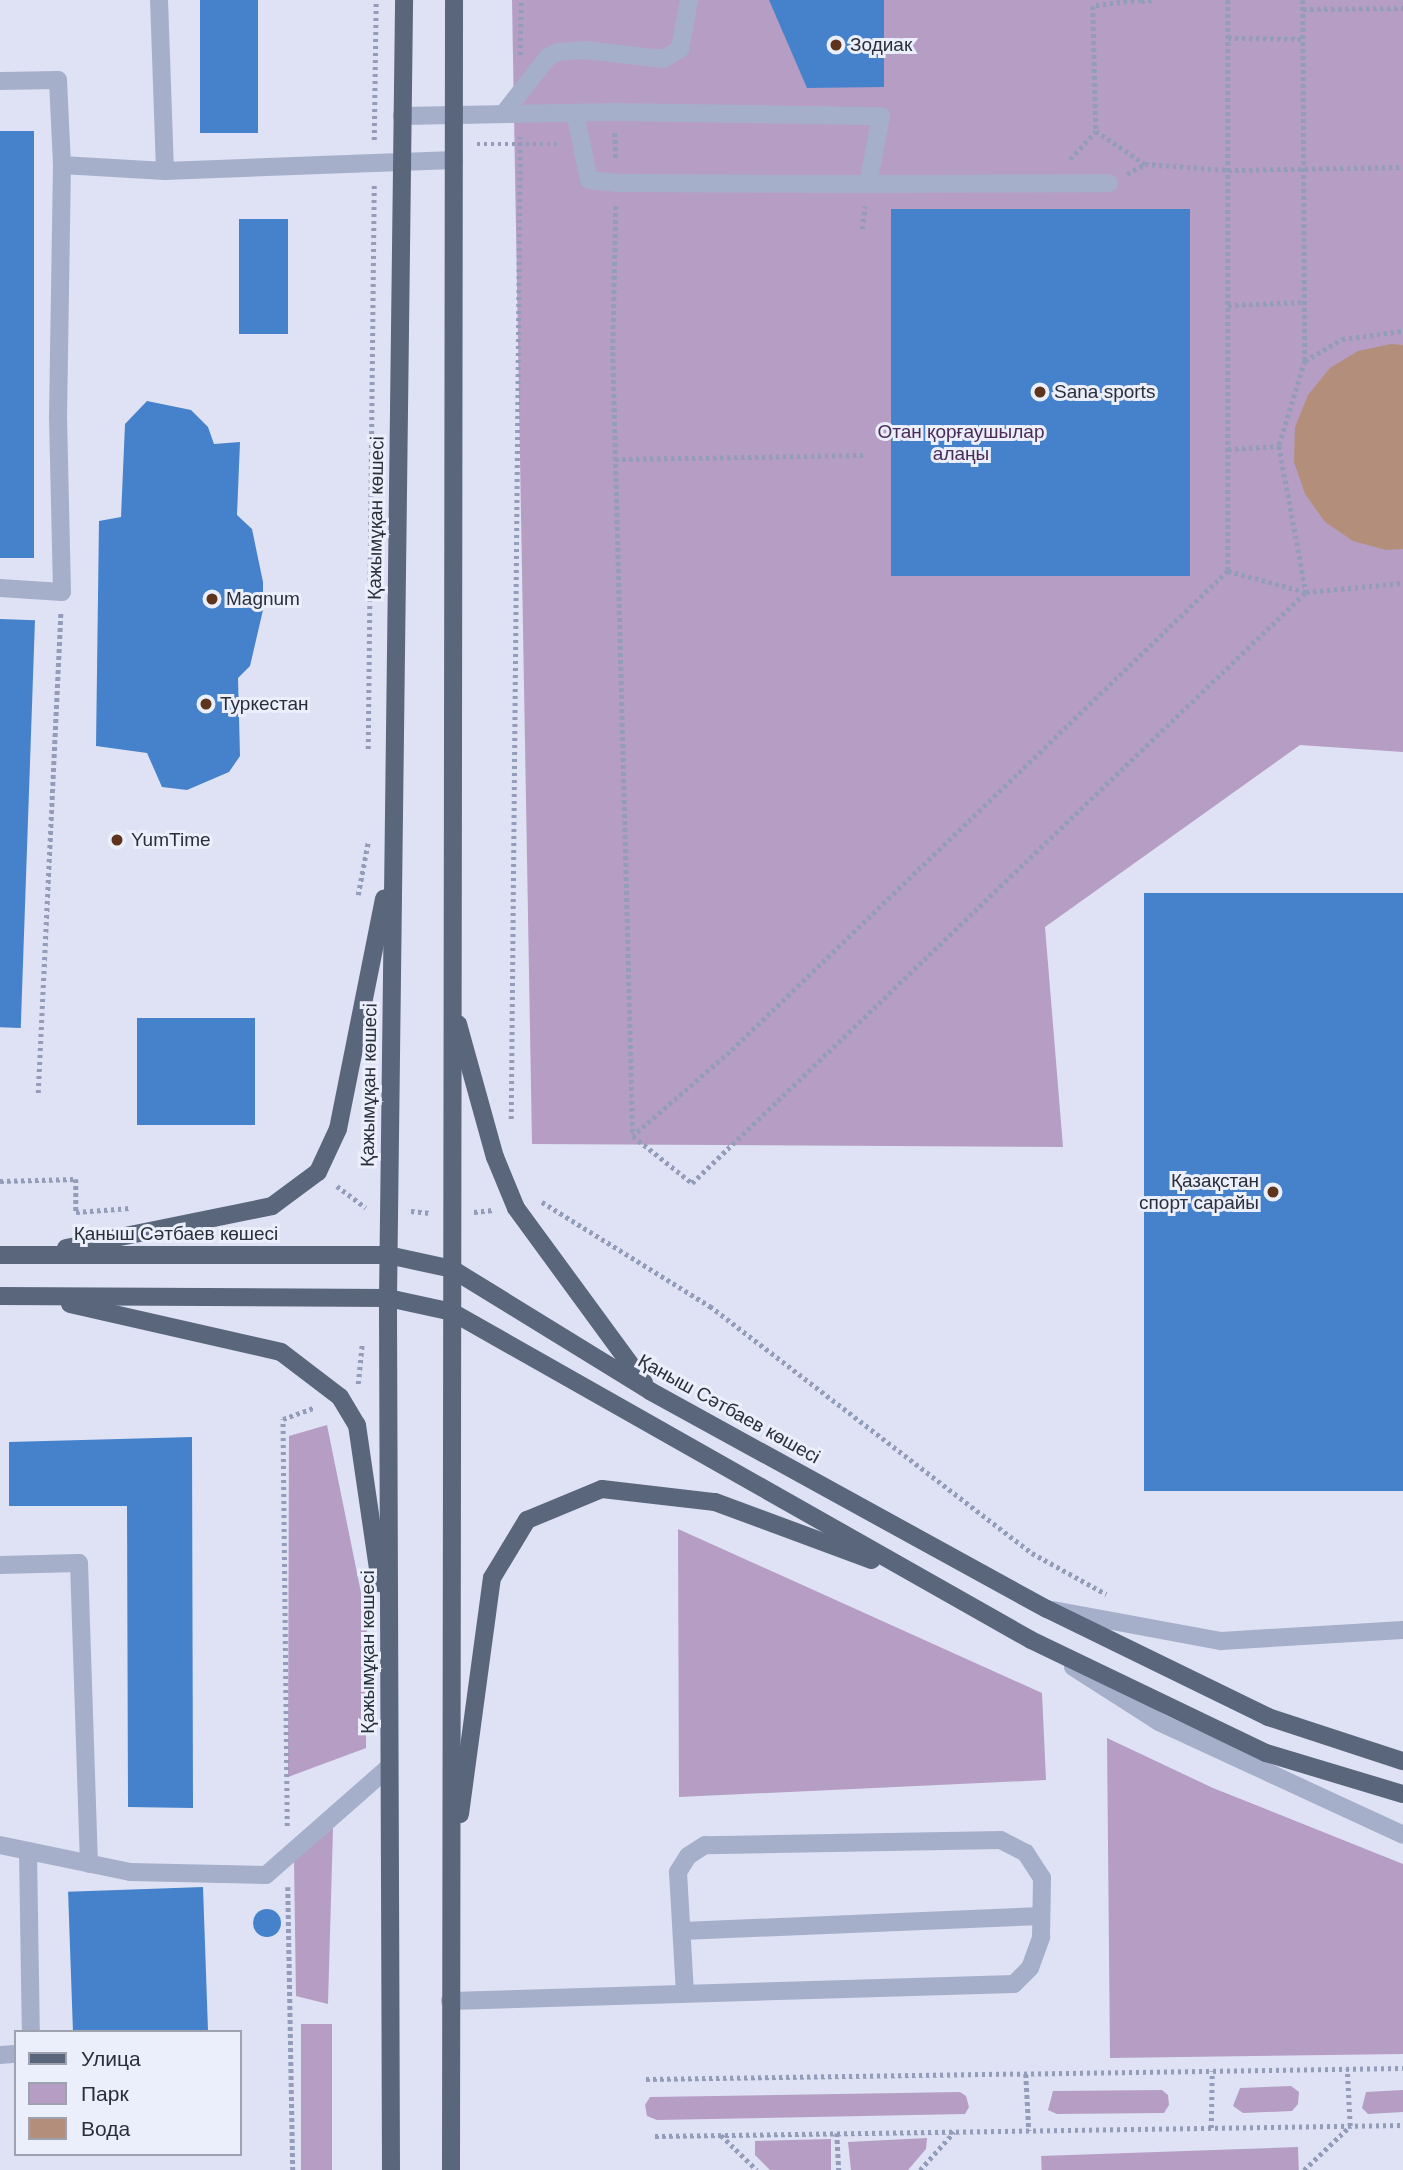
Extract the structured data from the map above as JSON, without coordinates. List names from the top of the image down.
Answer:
{
  "streets": {
    "main road": ["Қажымұқан көшесі", "Қаныш Сәтбаев көшесі"]
  },
  "crossings": [
    ["Қажымұқан көшесі", "Қаныш Сәтбаев көшесі"]
  ],
  "parks": ["Отан қорғаушылар алаңы"],
  "places": [
    "Зодиак",
    "Sana sports",
    "Magnum",
    "Туркестан",
    "YumTime",
    "Қазақстан спорт сарайы"
  ],
  "legend": ["Улица", "Парк", "Вода"]
}
